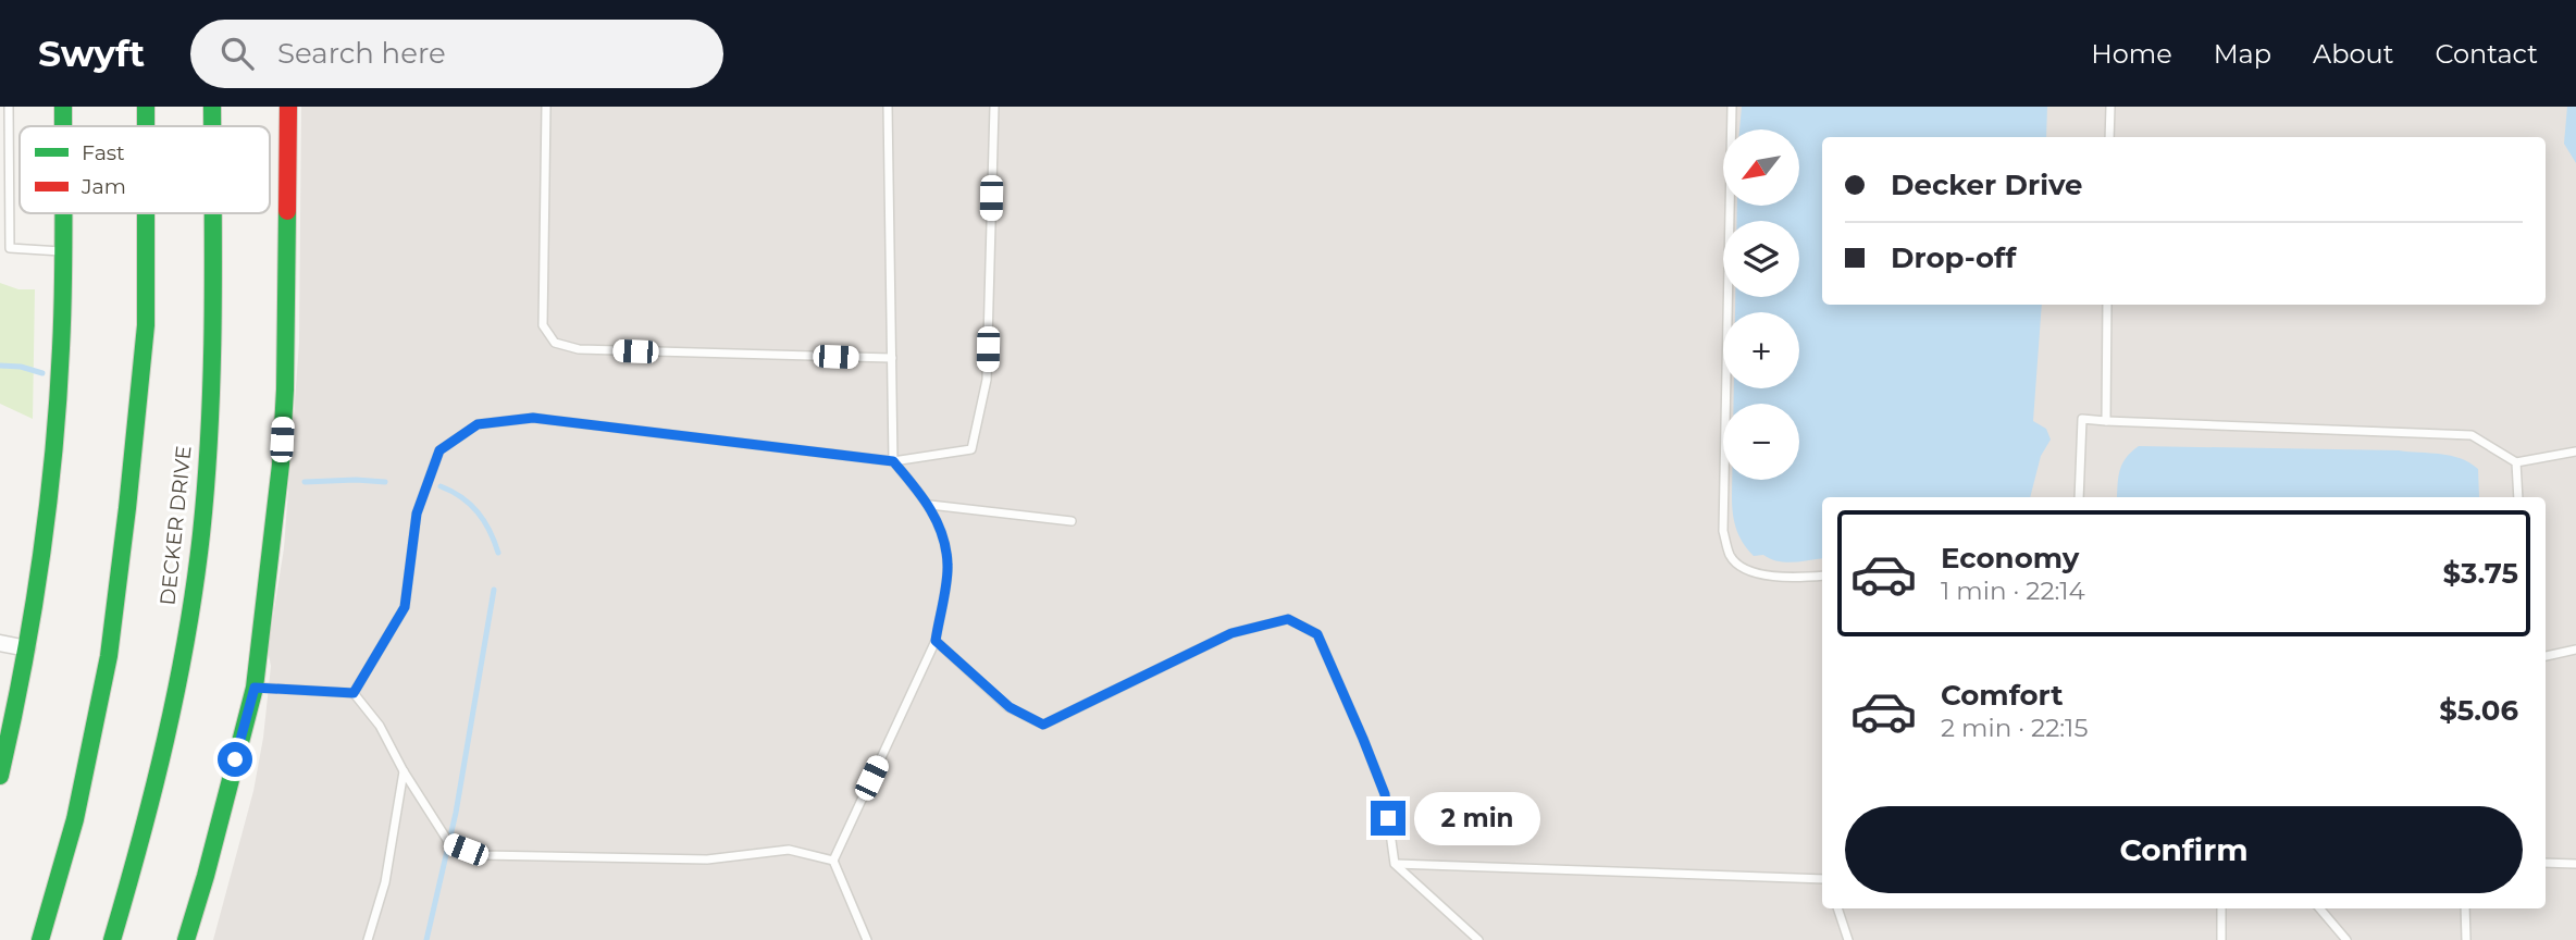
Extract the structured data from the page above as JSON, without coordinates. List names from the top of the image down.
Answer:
{
  "streets": {
    "main road": ["DECKER DRIVE"]
  },
  "legend": ["Fast", "Jam"],
  "north": "bottom left",
  "page": {
    "header": "Swyft",
    "search": "Search here",
    "nav": [
      "Home",
      "Map",
      "About",
      "Contact"
    ],
    "map_buttons": ["+", "−"],
    "banner": ["Decker Drive", "Drop-off"],
    "list": [
      {
        "name": "Economy",
        "note": "1 min · 22:14",
        "value": "$3.75"
      },
      {
        "name": "Comfort",
        "note": "2 min · 22:15",
        "value": "$5.06"
      }
    ],
    "buttons": "Confirm",
    "bubble": "2 min"
  }
}
